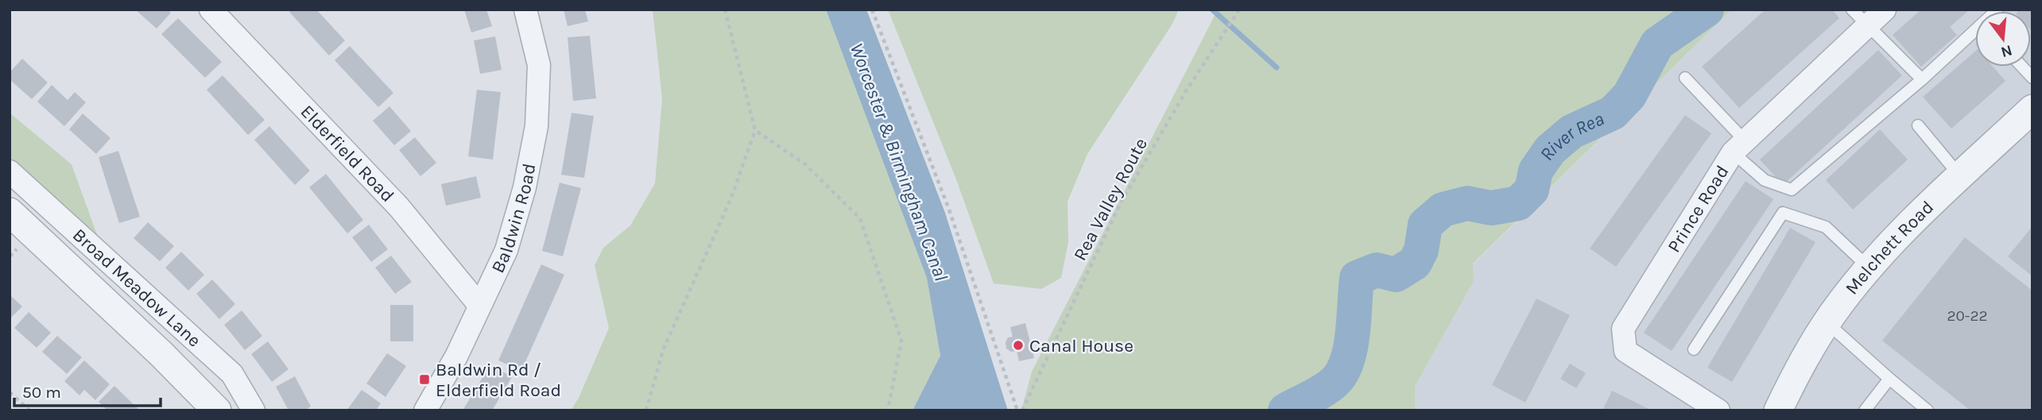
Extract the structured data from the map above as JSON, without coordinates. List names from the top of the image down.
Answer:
{
  "streets": {
    "street": [
      "Elderfield Road",
      "Prince Road",
      "Baldwin Road",
      "Melchett Road",
      "Broad Meadow Lane"
    ],
    "path": ["Rea Valley Route"]
  },
  "crossings": [
    ["Elderfield Road", "Baldwin Road"]
  ],
  "water": ["River Rea", "Worcester & Birmingham Canal"],
  "places": {
    "other": ["Canal House"],
    "transit": ["Baldwin Rd / Elderfield Road"]
  },
  "house_numbers": ["20-22"],
  "scale_bar": "50 m",
  "north": "bottom"
}
